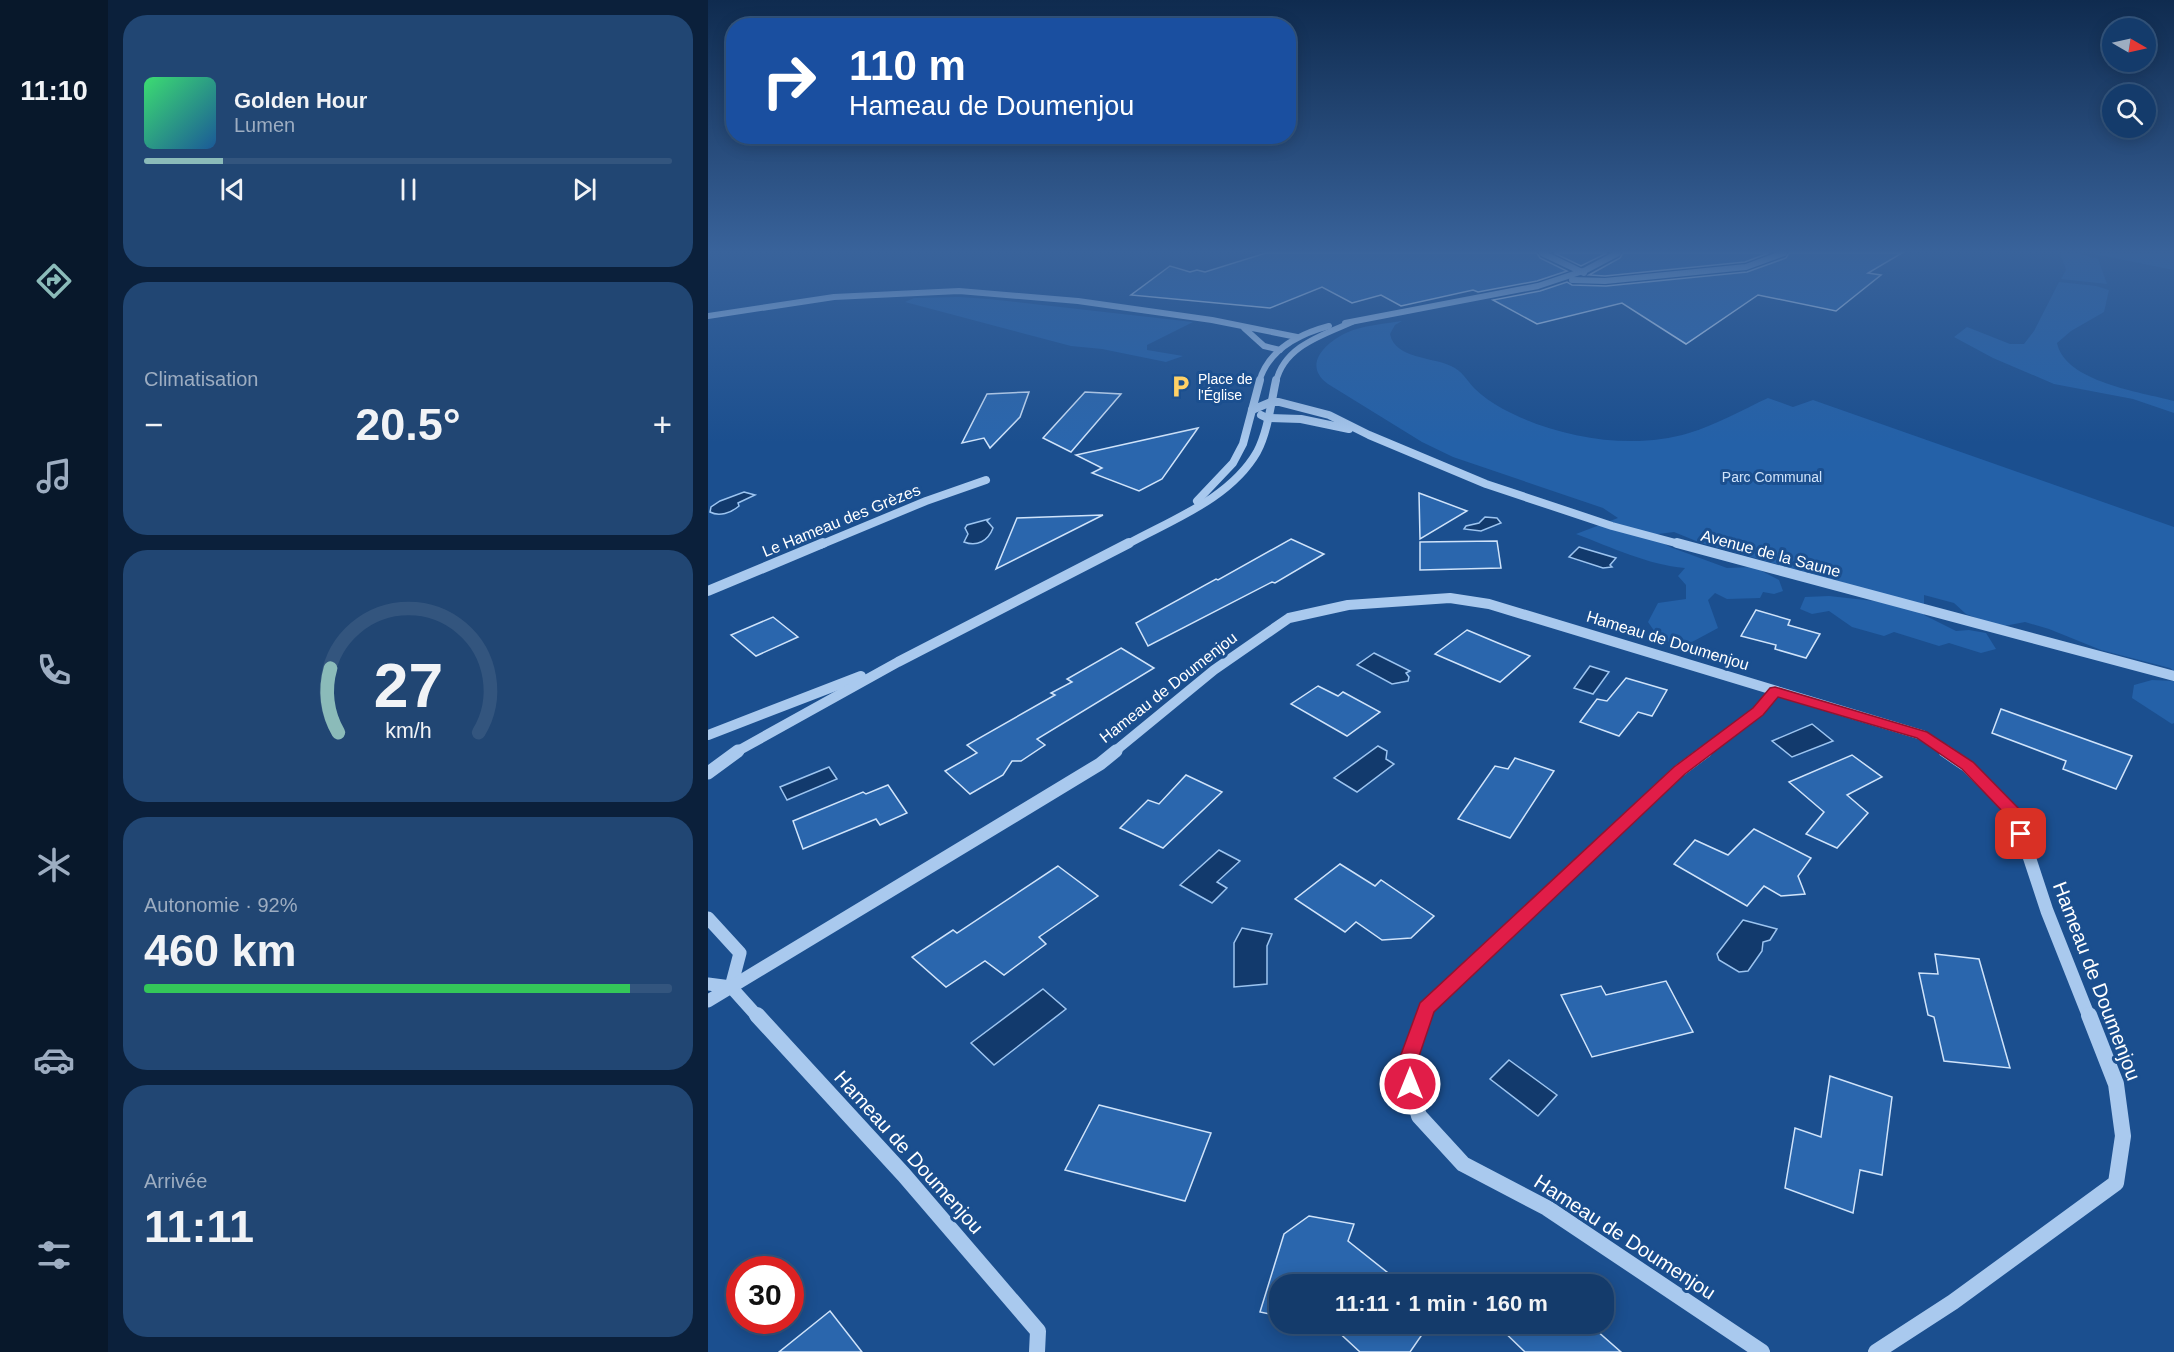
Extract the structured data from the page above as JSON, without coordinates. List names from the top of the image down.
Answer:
{
  "streets": {
    "street": ["Le Hameau des Grèzes", "Avenue de la Saune", "Hameau de Doumenjou"]
  },
  "parks": ["Parc Communal"],
  "places": {
    "parking": ["Place de l'Église"]
  },
  "north": "right",
  "page": {
    "tabs": "11:10",
    "turn": ["110 m", "Hameau de Doumenjou"],
    "song": ["Golden Hour", "Lumen"],
    "tile": [
      "Climatisation",
      ["Autonomie · 92%", "460 km"],
      ["Arrivée", "11:11"]
    ],
    "heat": ["−", "20.5°", "+"],
    "limit": "30",
    "trip": "11:11 · 1 min · 160 m",
    "gauge": ["27", "km/h"]
  }
}
